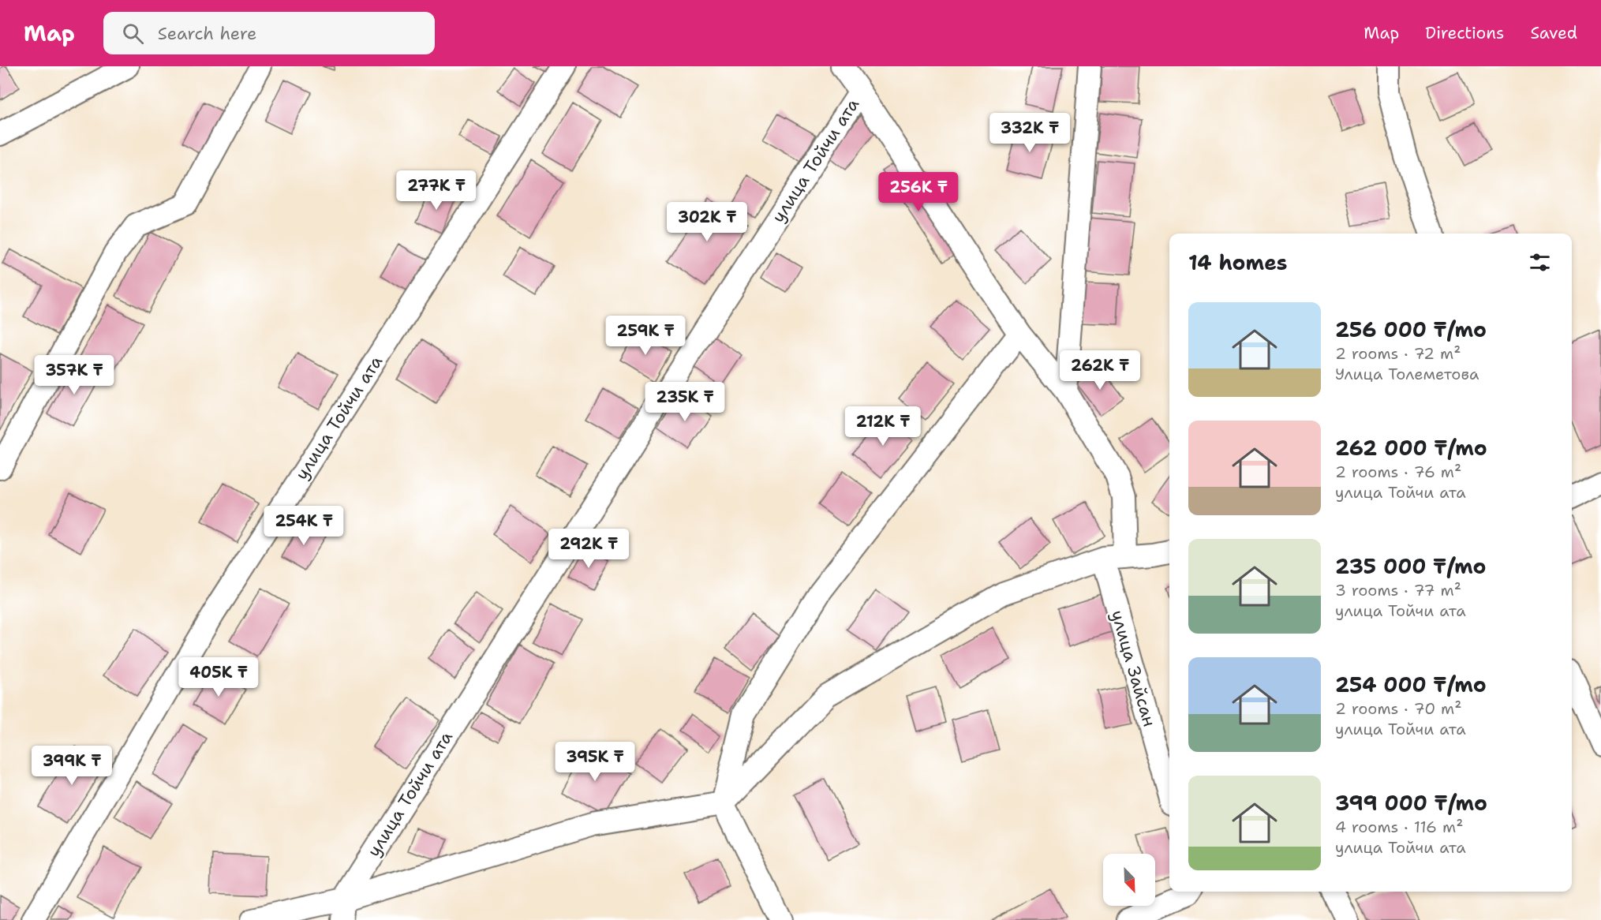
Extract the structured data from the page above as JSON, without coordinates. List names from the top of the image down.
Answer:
{
  "streets": {
    "street": ["улица Тойчи ата", "улица Зайсан"]
  },
  "north": "bottom right",
  "page": {
    "header": "Map",
    "search": "Search here",
    "nav": ["Map", "Directions", "Saved"],
    "price": [
      "332K ₸",
      "277K ₸",
      "256K ₸",
      "302K ₸",
      "259K ₸",
      "262K ₸",
      "357K ₸",
      "235K ₸",
      "212K ₸",
      "254K ₸",
      "292K ₸",
      "405K ₸",
      "395K ₸",
      "399K ₸"
    ],
    "heading": "14 homes",
    "list": [
      {
        "name": "256 000 ₸/mo",
        "note": "2 rooms · 72 m² · Улица Толеметова"
      },
      {
        "name": "262 000 ₸/mo",
        "note": "2 rooms · 76 m² · улица Тойчи ата"
      },
      {
        "name": "235 000 ₸/mo",
        "note": "3 rooms · 77 m² · улица Тойчи ата"
      },
      {
        "name": "254 000 ₸/mo",
        "note": "2 rooms · 70 m² · улица Тойчи ата"
      },
      {
        "name": "399 000 ₸/mo",
        "note": "4 rooms · 116 m² · улица Тойчи ата"
      }
    ]
  }
}
